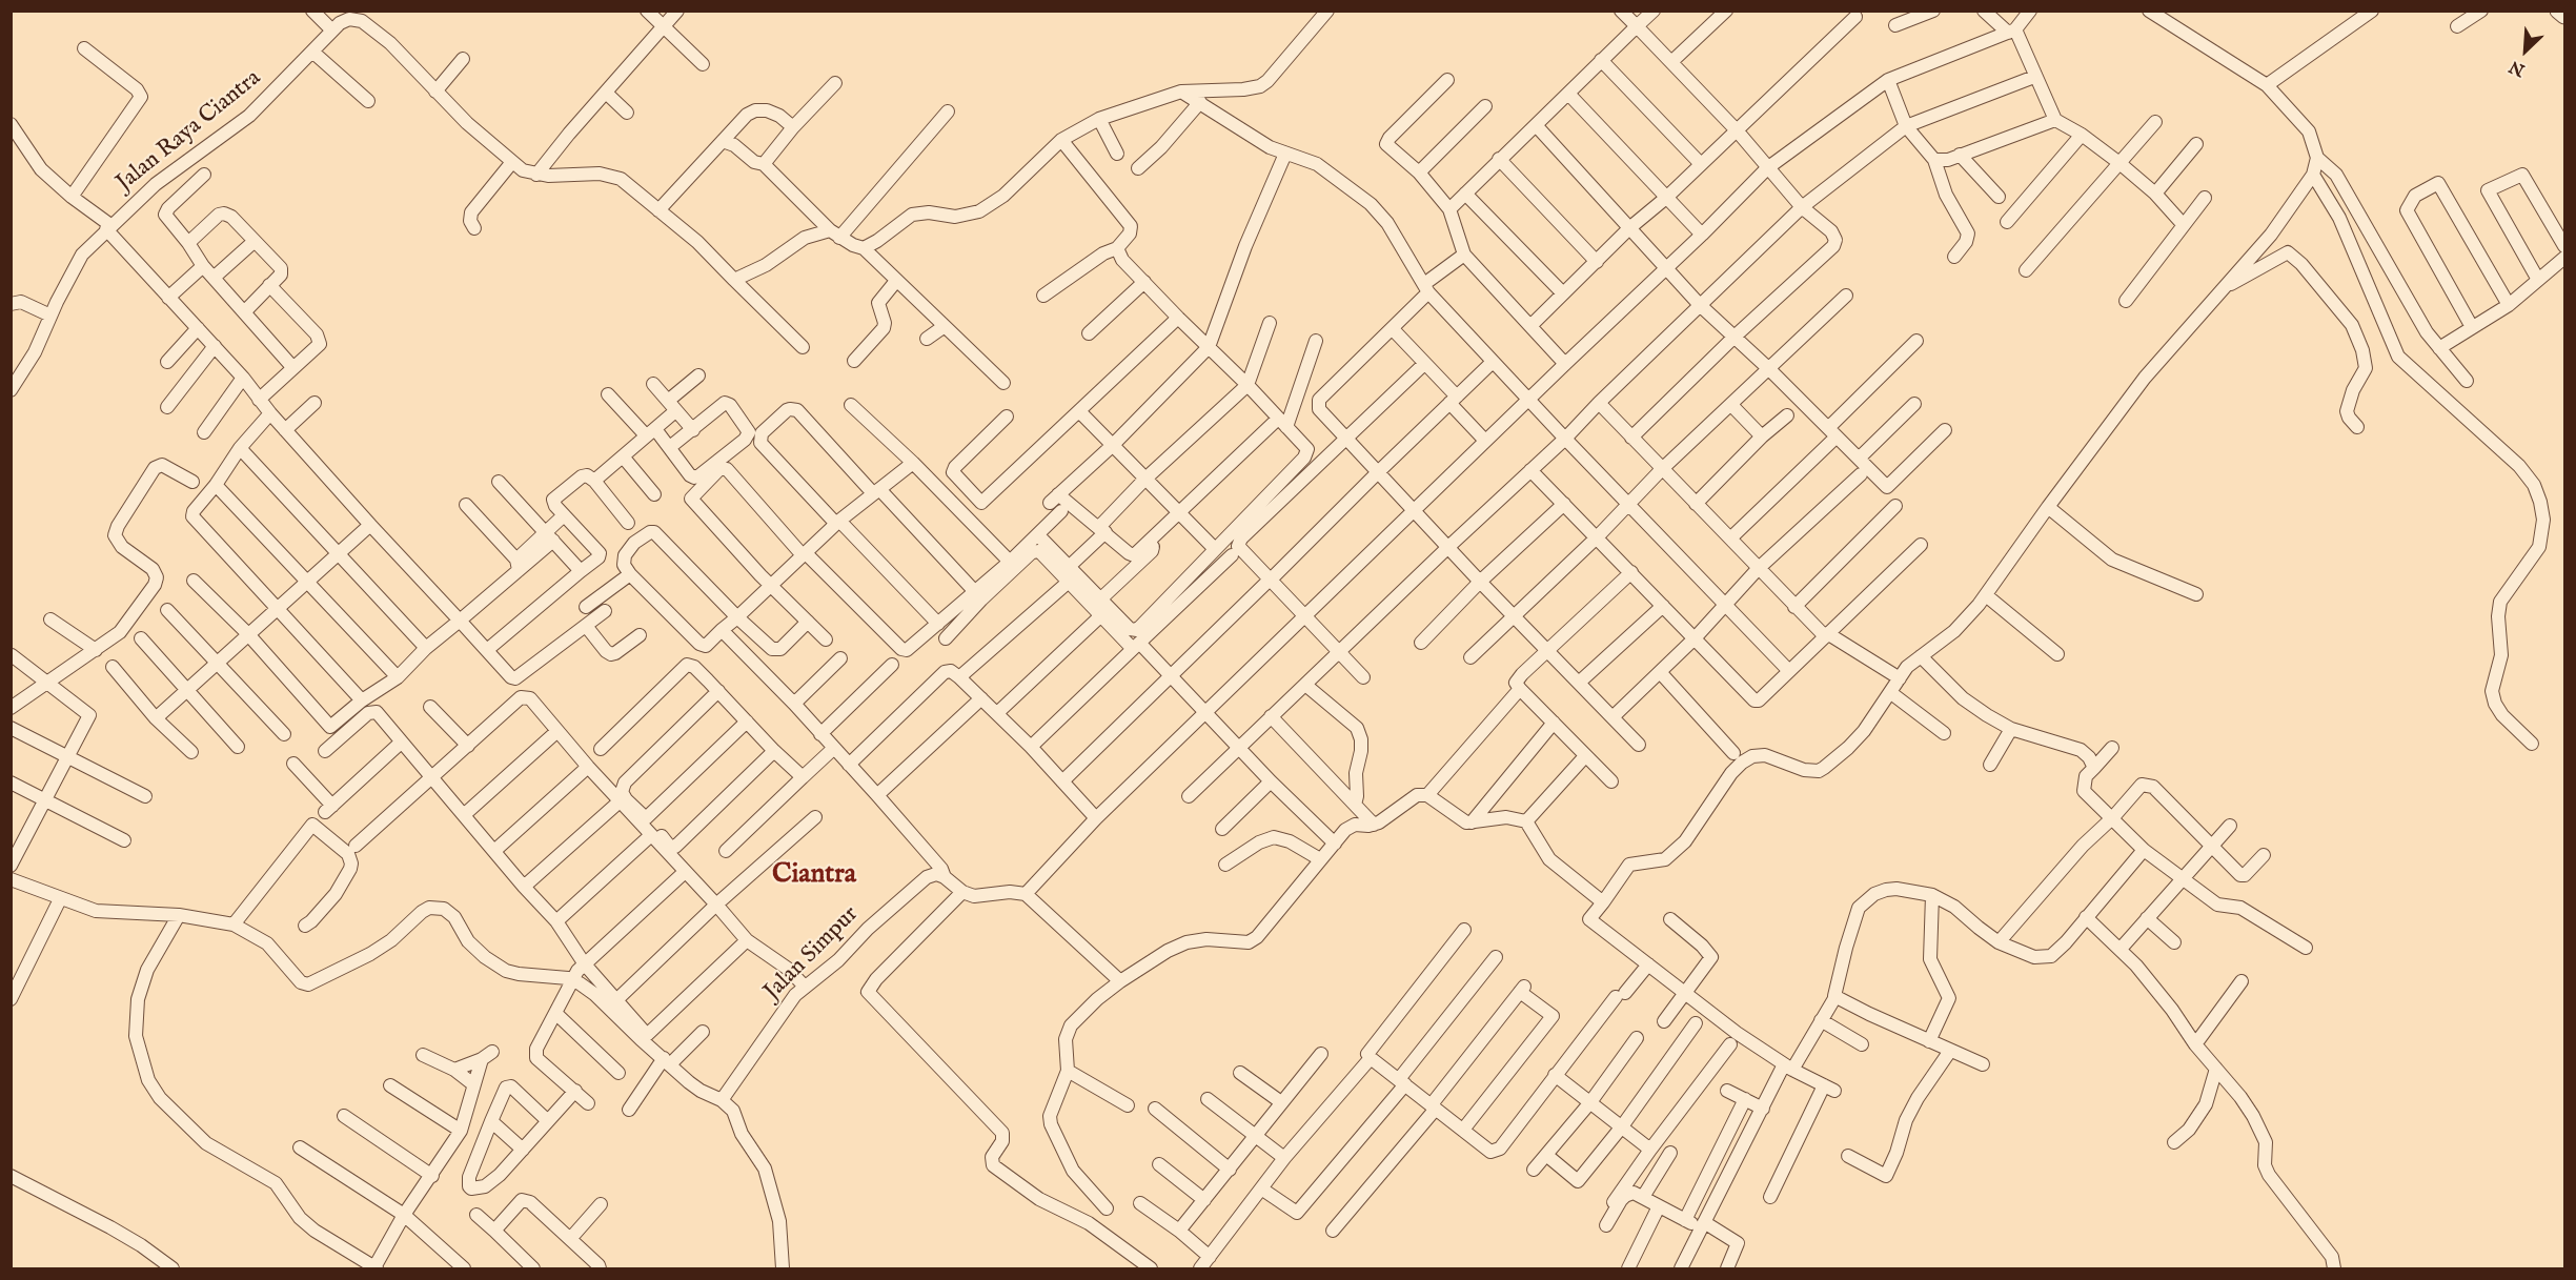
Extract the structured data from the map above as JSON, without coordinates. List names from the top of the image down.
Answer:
{
  "streets": {
    "street": ["Jalan Raya Ciantra", "Jalan Simpur"]
  },
  "districts": ["Ciantra"],
  "north": "bottom left"
}
